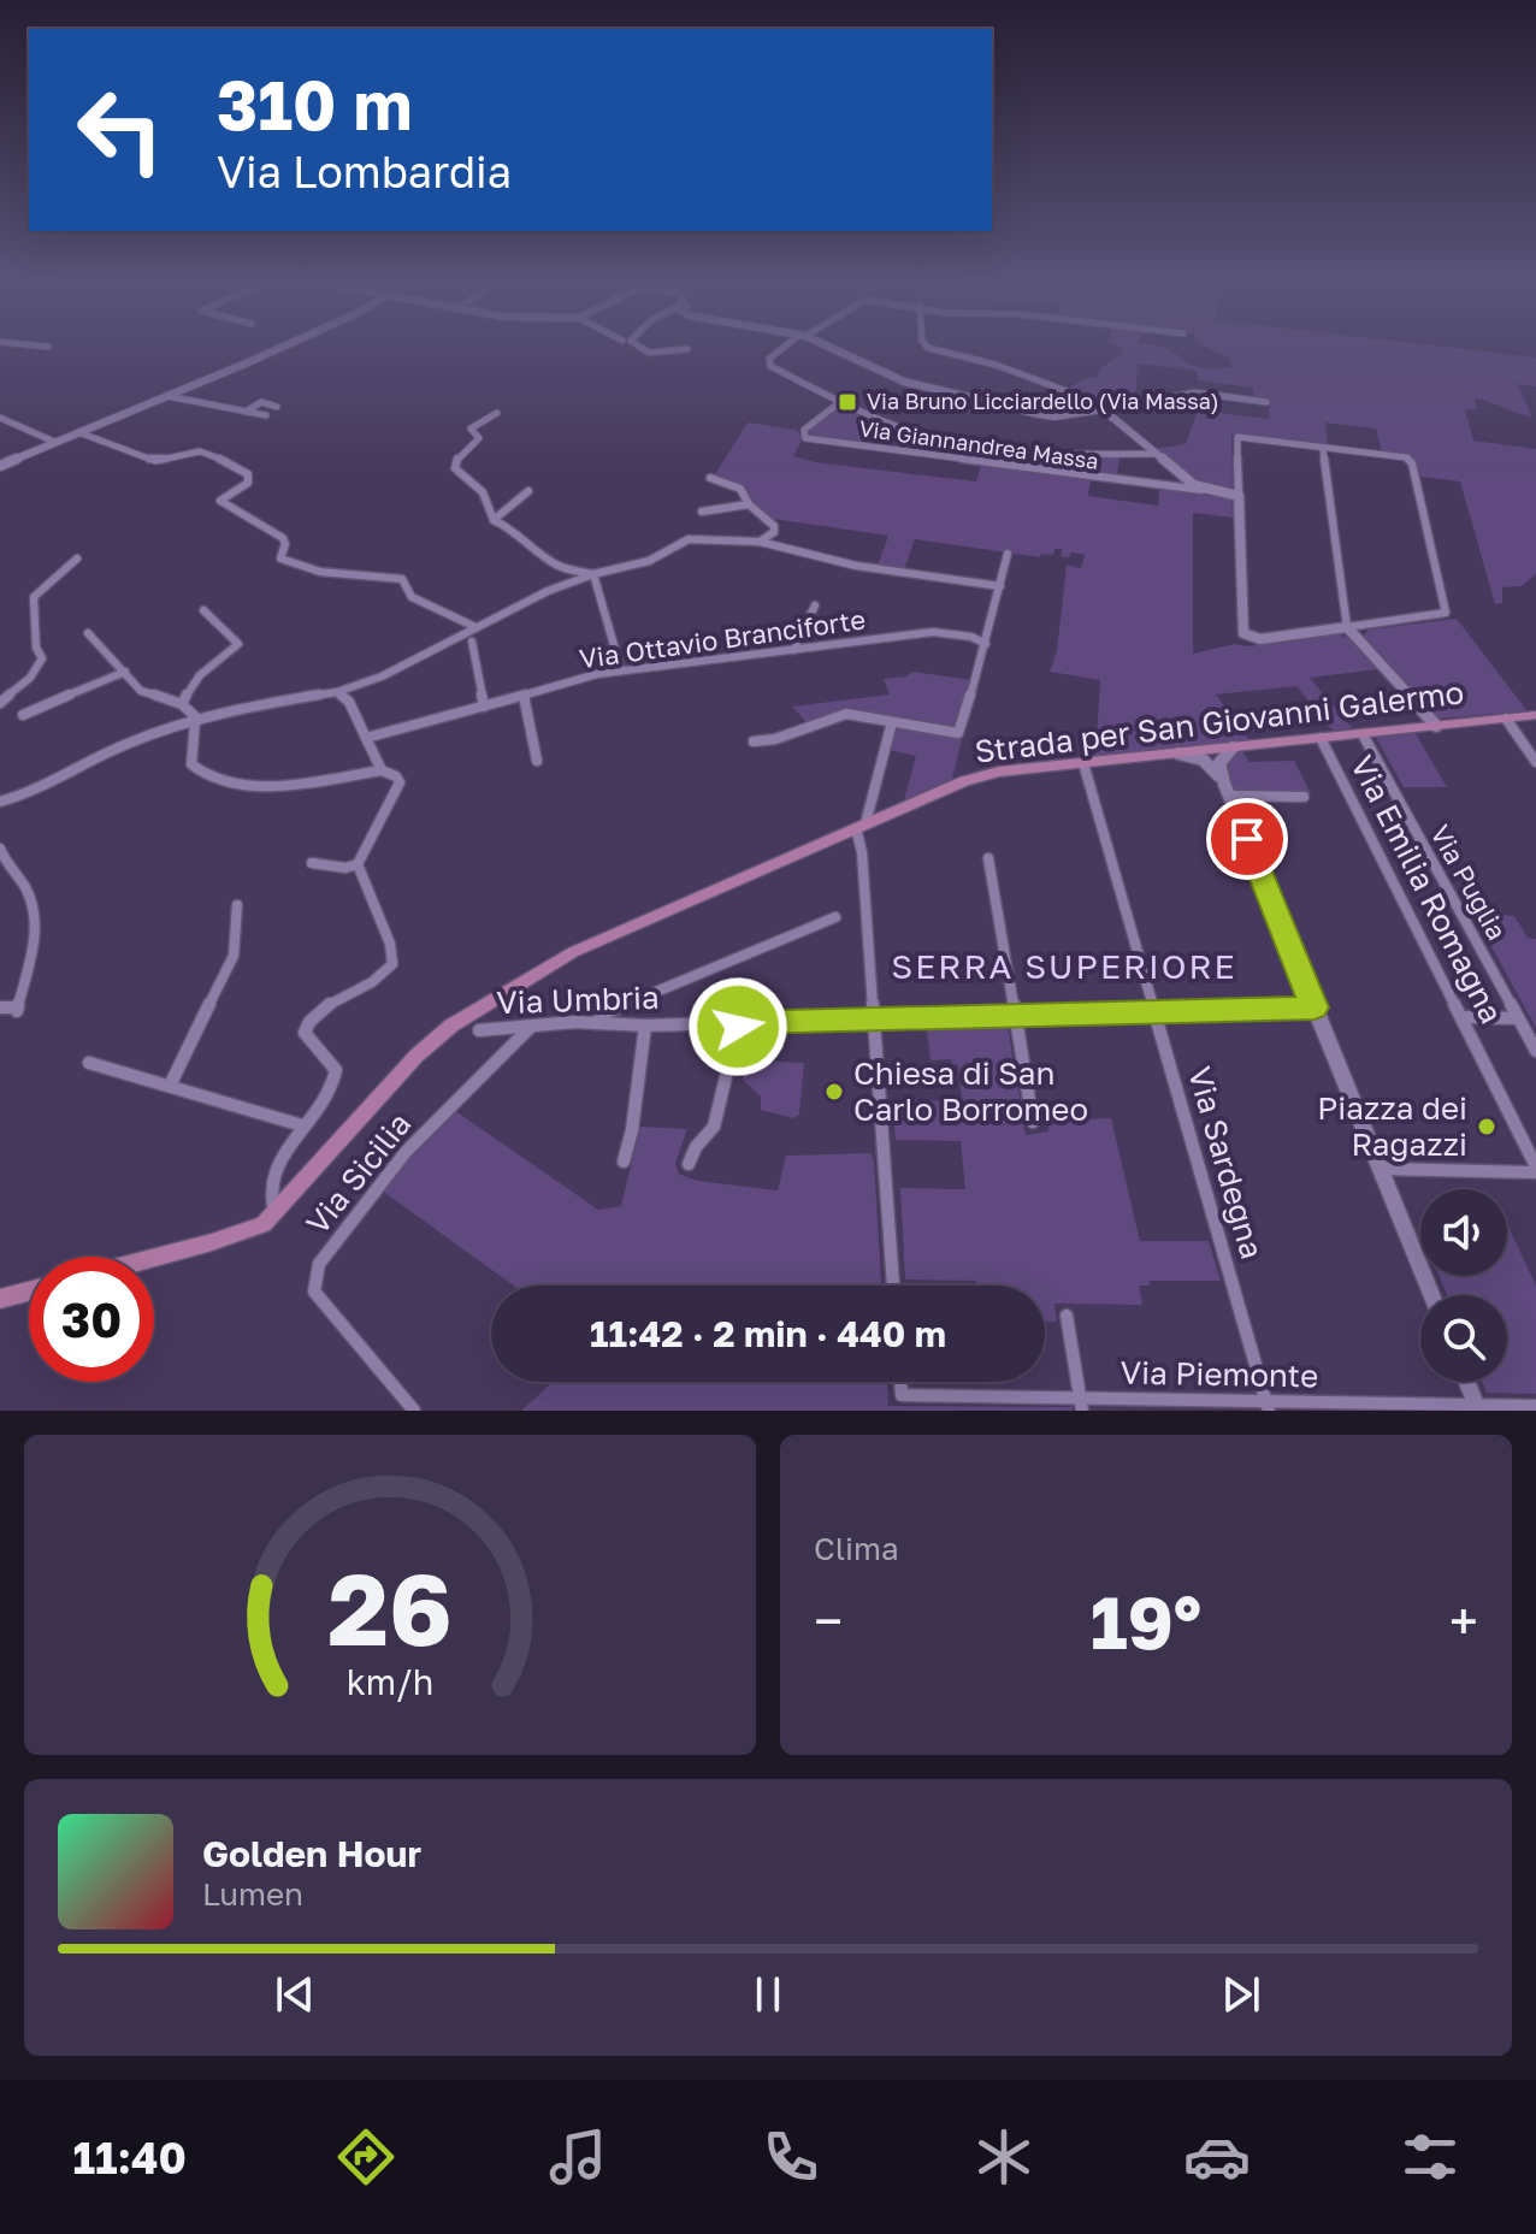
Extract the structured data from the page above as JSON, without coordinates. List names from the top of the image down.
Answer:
{
  "streets": {
    "main road": ["Strada per San Giovanni Galermo"],
    "street": [
      "Via Giannandrea Massa",
      "Via Ottavio Branciforte",
      "Via Puglia",
      "Via Emilia Romagna",
      "Via Umbria",
      "Via Sardegna",
      "Via Sicilia",
      "Via Piemonte"
    ]
  },
  "crossings": [
    ["Strada per San Giovanni Galermo", "Via Puglia"],
    ["Strada per San Giovanni Galermo", "Via Emilia Romagna"],
    ["Strada per San Giovanni Galermo", "Via Sardegna"],
    ["Via Umbria", "Via Sardegna"],
    ["Via Umbria", "Via Sicilia"],
    ["Via Sardegna", "Via Piemonte"]
  ],
  "districts": ["SERRA SUPERIORE"],
  "places": {
    "transit": ["Via Bruno Licciardello (Via Massa)"],
    "other": ["Chiesa di San Carlo Borromeo", "Piazza dei Ragazzi"]
  },
  "page": {
    "turn": ["310 m", "Via Lombardia"],
    "limit": "30",
    "trip": "11:42 · 2 min · 440 m",
    "tile": "Clima",
    "heat": ["−", "19°", "+"],
    "song": ["Golden Hour", "Lumen"],
    "tabs": "11:40",
    "gauge": ["26", "km/h"]
  }
}
